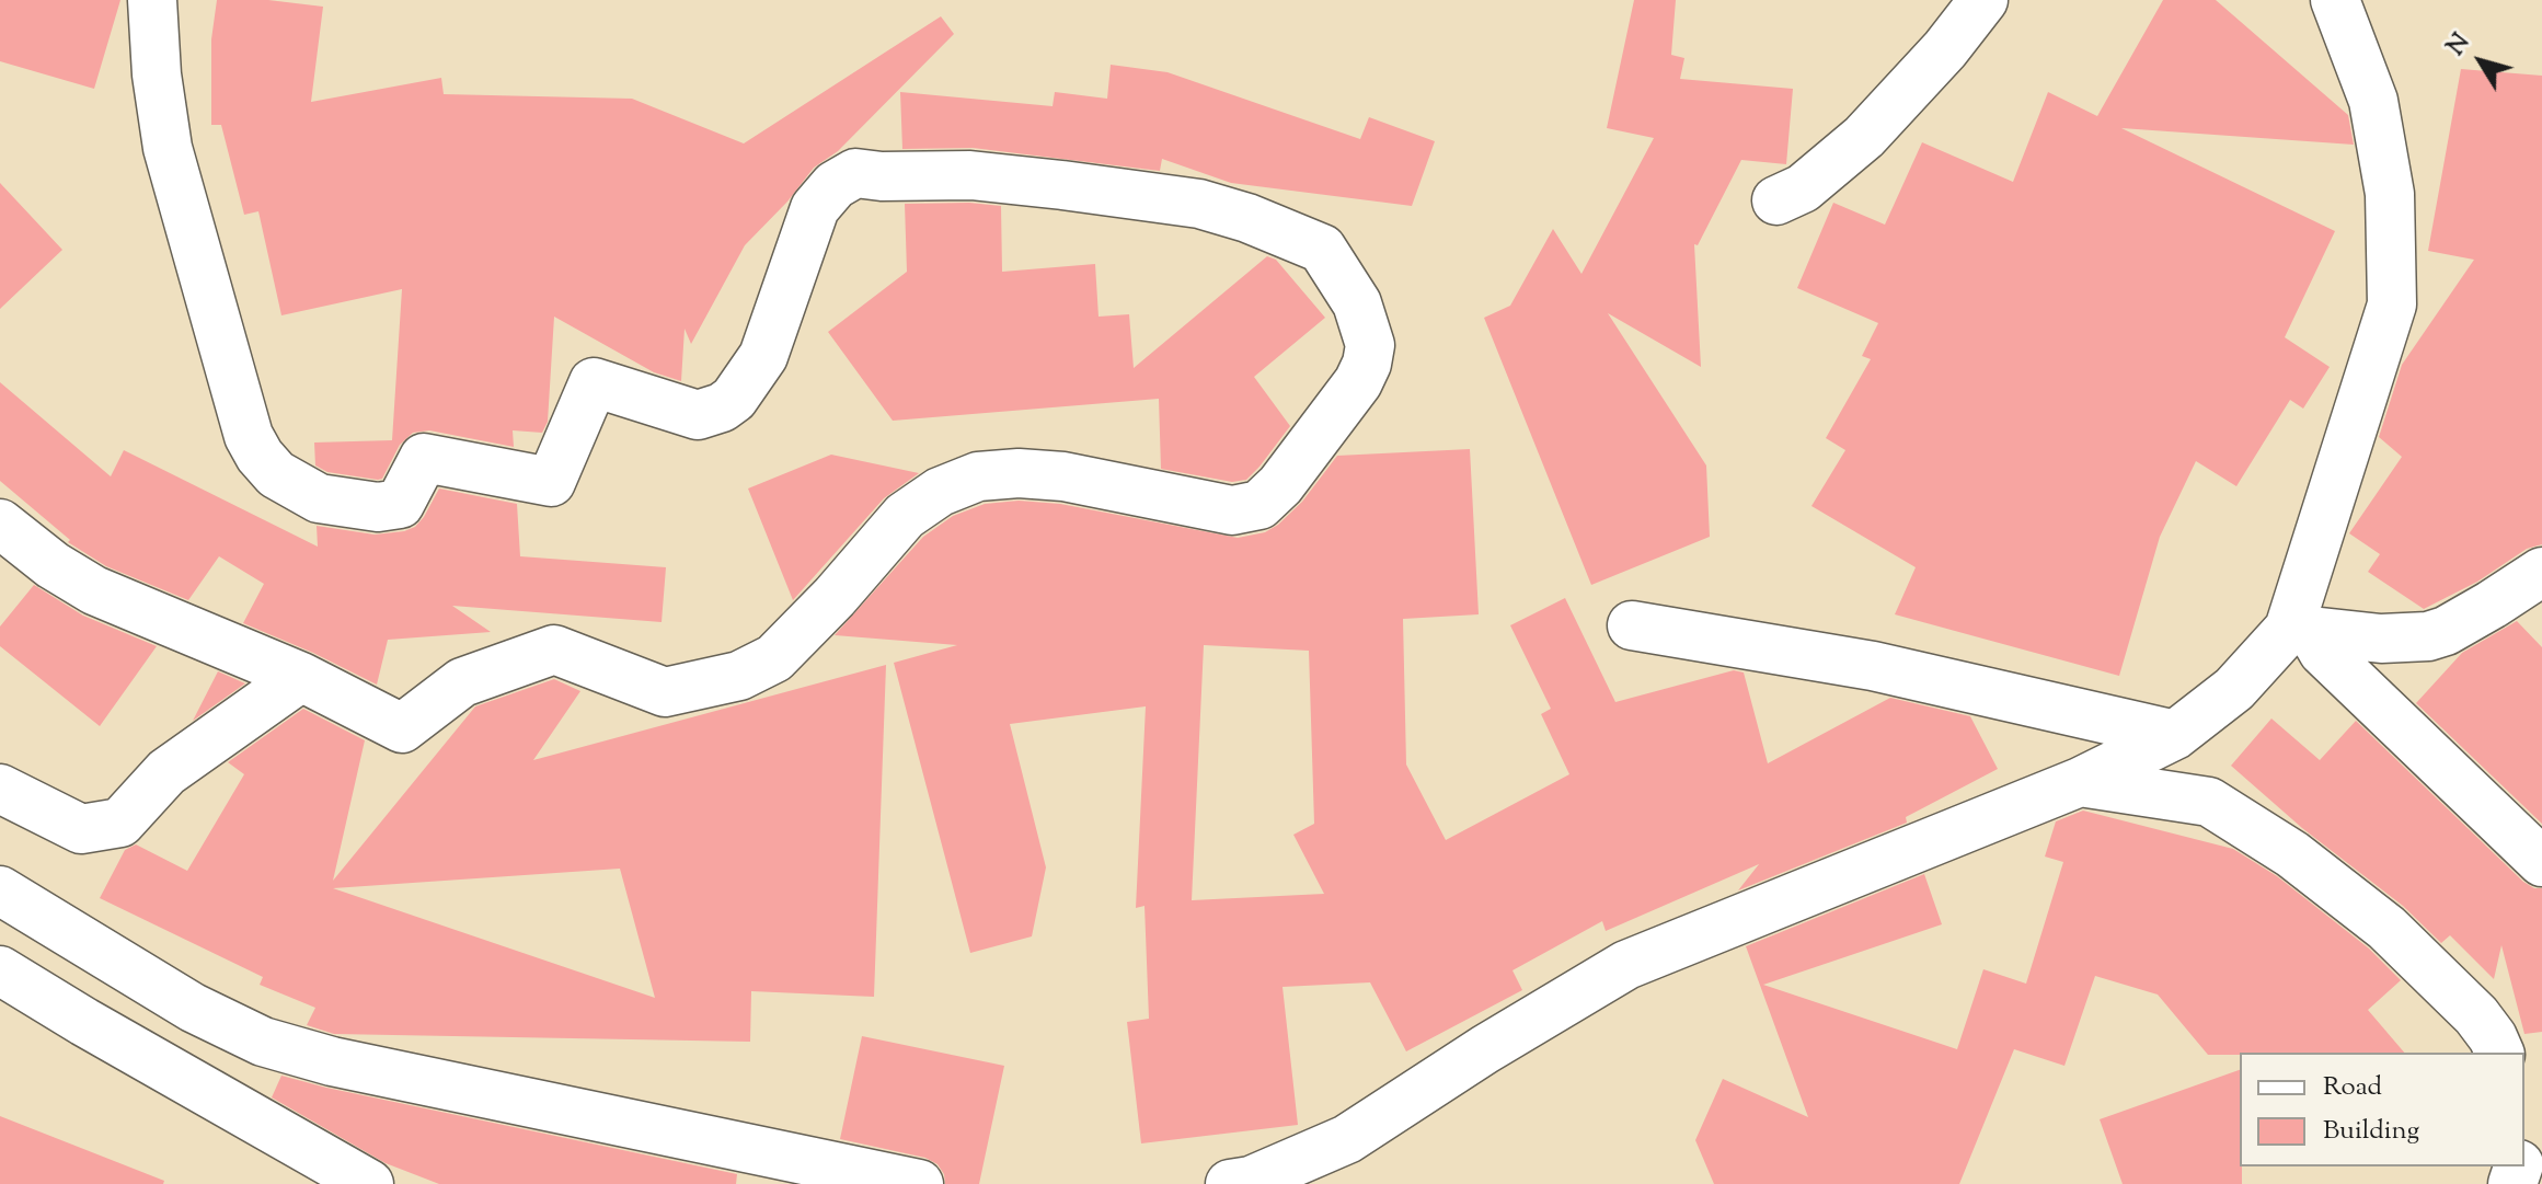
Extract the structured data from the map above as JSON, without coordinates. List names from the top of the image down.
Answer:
{
  "legend": ["Road", "Building"],
  "north": "top left"
}
